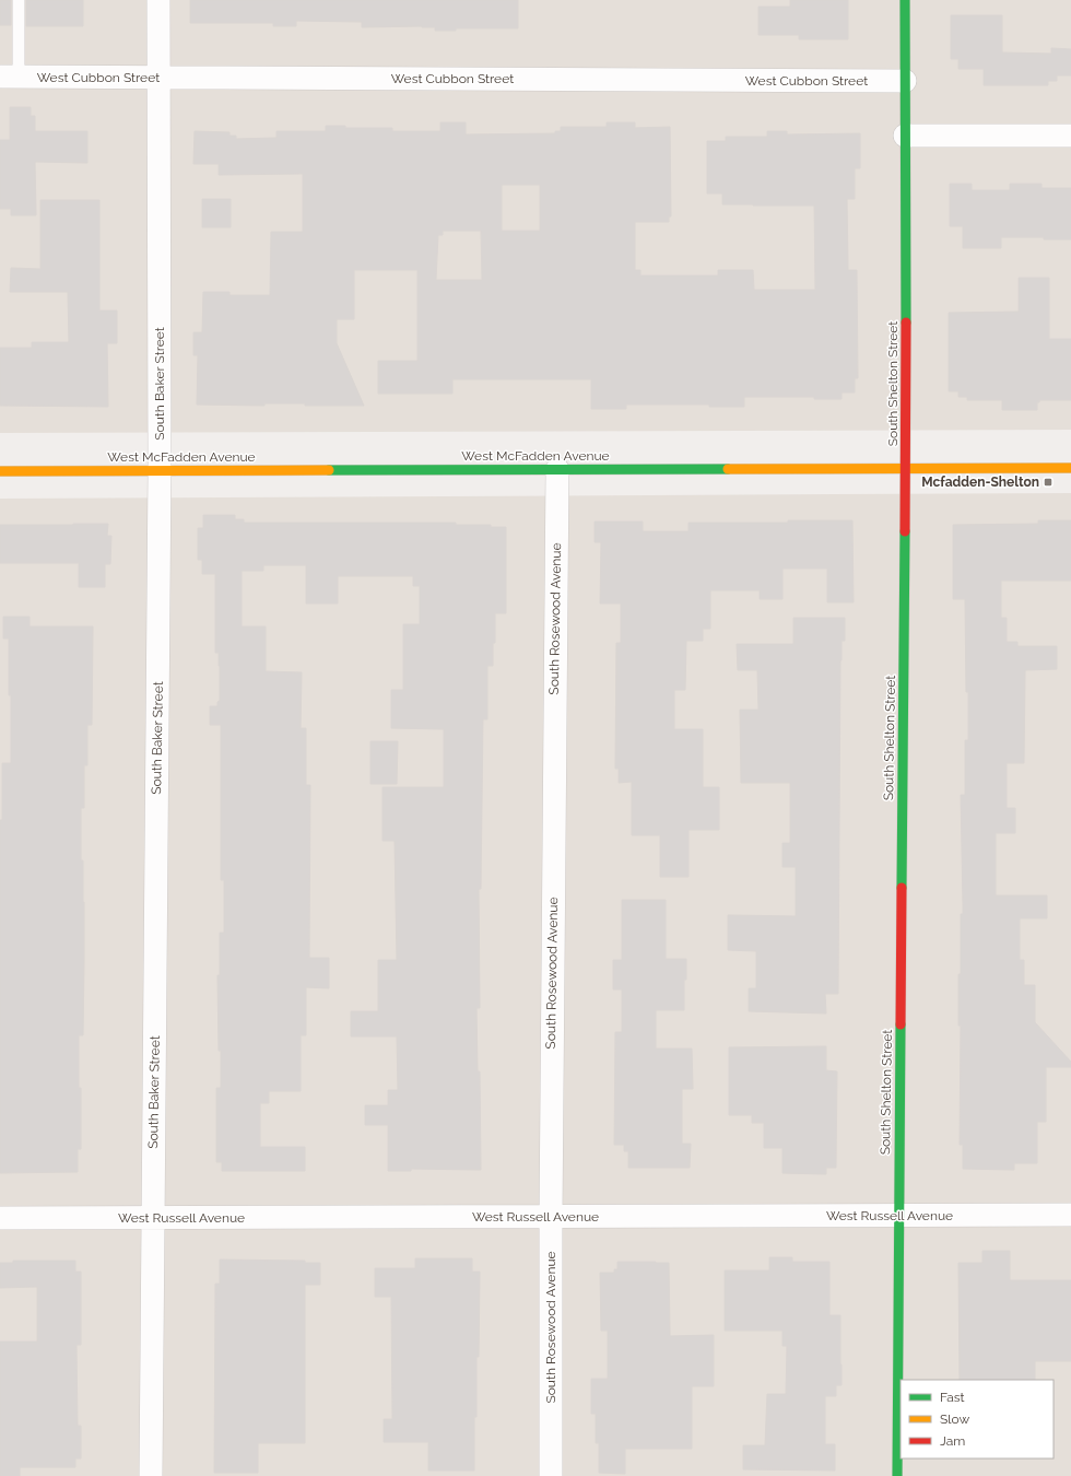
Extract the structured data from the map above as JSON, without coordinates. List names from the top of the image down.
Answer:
{
  "streets": {
    "street": [
      "West Cubbon Street",
      "South Baker Street",
      "South Shelton Street",
      "West McFadden Avenue",
      "South Rosewood Avenue",
      "West Russell Avenue"
    ]
  },
  "crossings": [
    ["West Cubbon Street", "South Baker Street"],
    ["West Cubbon Street", "South Shelton Street"],
    ["South Baker Street", "West McFadden Avenue"],
    ["South Baker Street", "West Russell Avenue"],
    ["South Shelton Street", "West McFadden Avenue"],
    ["South Shelton Street", "West Russell Avenue"],
    ["West McFadden Avenue", "South Rosewood Avenue"],
    ["South Rosewood Avenue", "West Russell Avenue"]
  ],
  "places": {
    "transit": ["Mcfadden-Shelton"]
  },
  "legend": ["Fast", "Slow", "Jam"]
}
